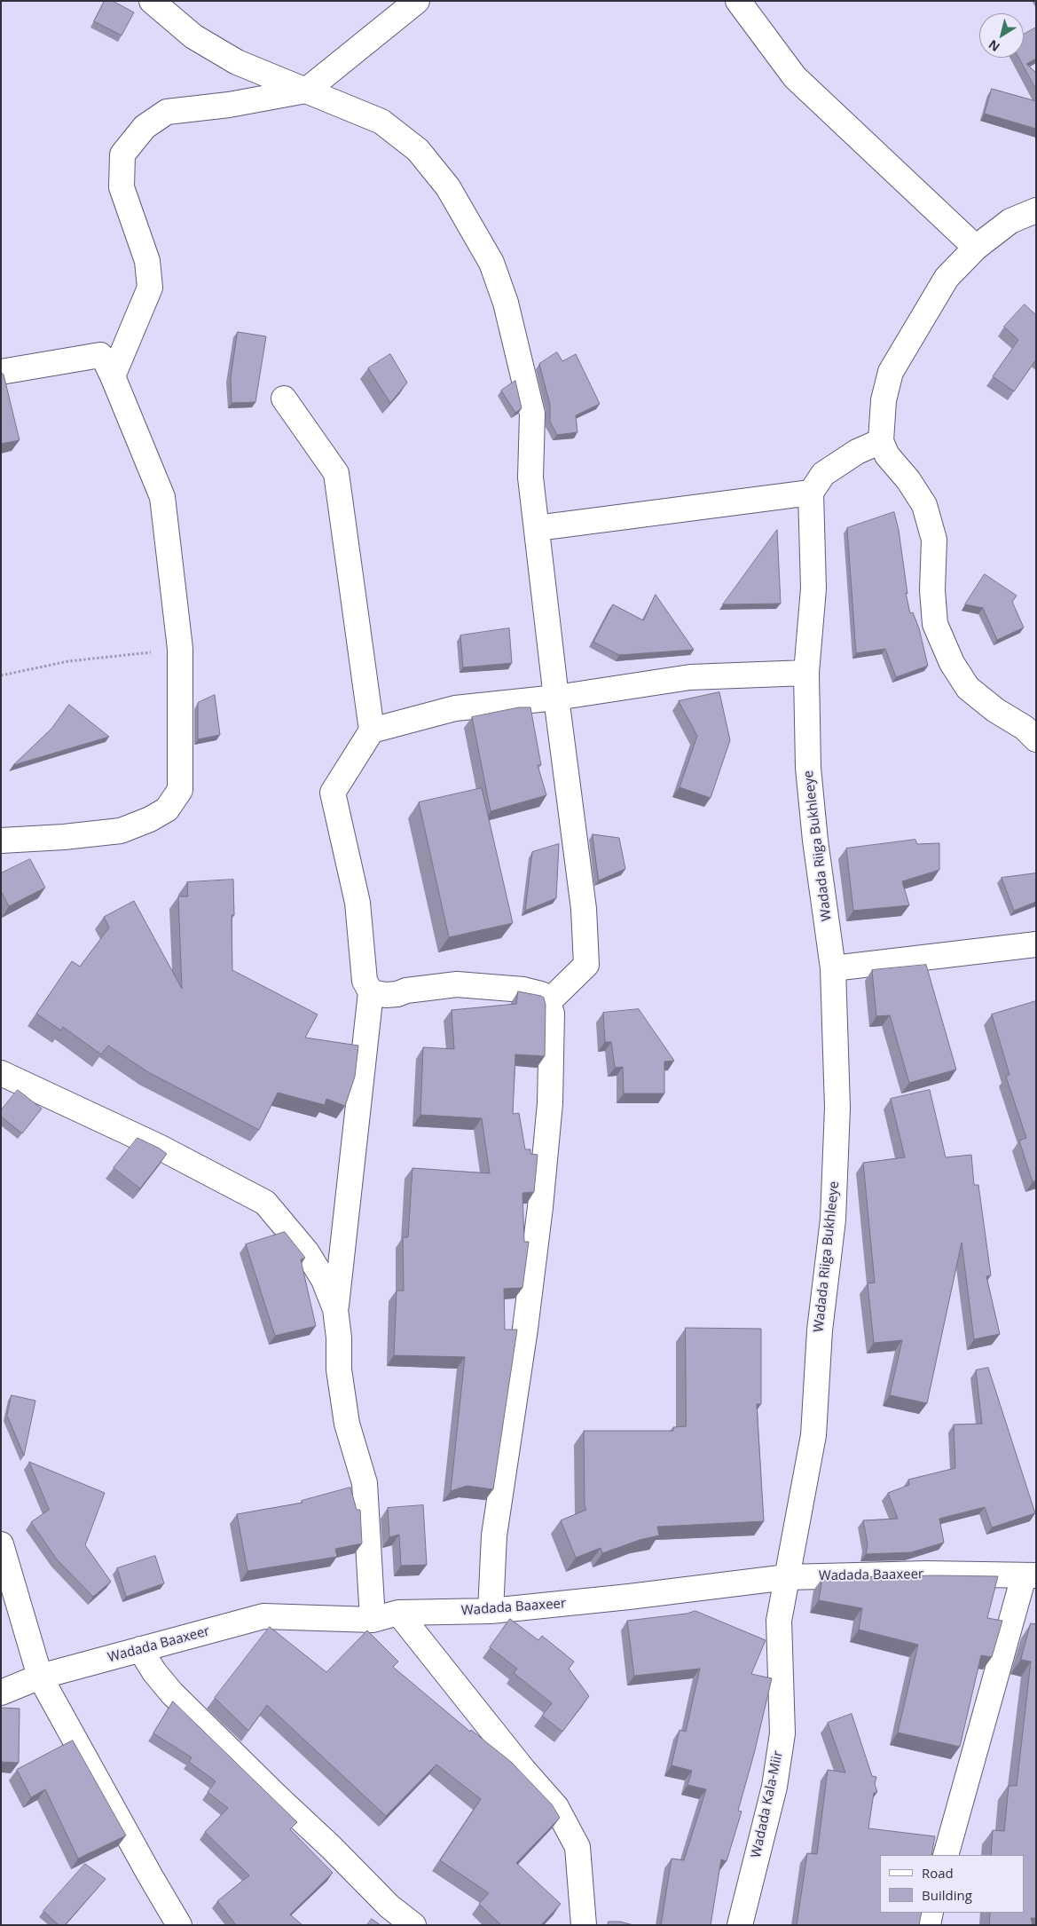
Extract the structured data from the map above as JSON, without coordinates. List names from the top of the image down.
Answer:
{
  "streets": {
    "street": ["Wadada Riiga Bukhleeye", "Wadada Baaxeer", "Wadada Kala-Miir"]
  },
  "crossings": [
    ["Wadada Riiga Bukhleeye", "Wadada Baaxeer"],
    ["Wadada Riiga Bukhleeye", "Wadada Kala-Miir"],
    ["Wadada Baaxeer", "Wadada Kala-Miir"]
  ],
  "legend": ["Road", "Building"],
  "north": "bottom left"
}
